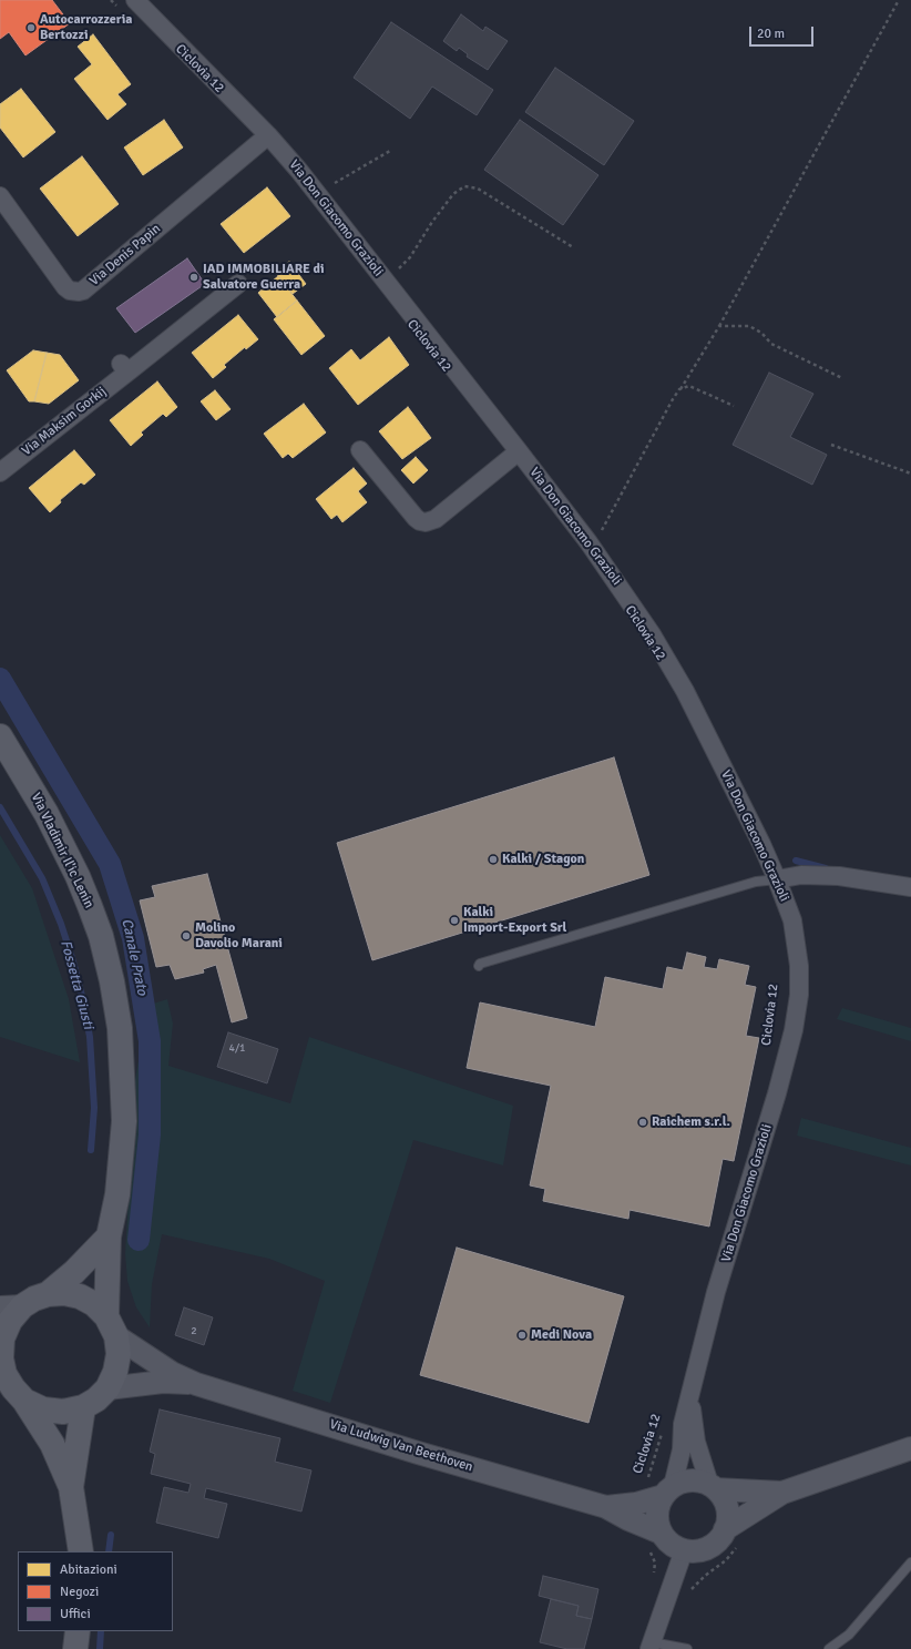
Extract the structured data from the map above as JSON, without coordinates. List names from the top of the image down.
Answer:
{
  "streets": {
    "main road": ["Via Vladimir Il'ic Lenin"],
    "street": [
      "Via Don Giacomo Grazioli",
      "Via Denis Papin",
      "Via Maksim Gorkij",
      "Via Ludwig Van Beethoven"
    ],
    "path": ["Ciclovia 12"]
  },
  "crossings": [
    ["Via Don Giacomo Grazioli", "Via Denis Papin"],
    ["Via Don Giacomo Grazioli", "Via Ludwig Van Beethoven"],
    ["Via Vladimir Il'ic Lenin", "Via Ludwig Van Beethoven"]
  ],
  "water": ["Canale Prato", "Fossetta Giusti"],
  "places": [
    "Autocarrozzeria Bertozzi",
    "IAD IMMOBILIARE di Salvatore Guerra",
    "Kalki / Stagon",
    "Kalki Import-Export Srl",
    "Molino Davolio Marani",
    "Raichem s.r.l.",
    "Medi Nova"
  ],
  "house_numbers": ["4/1", "2"],
  "legend": ["Abitazioni", "Negozi", "Uffici"],
  "scale_bar": "20 m"
}
